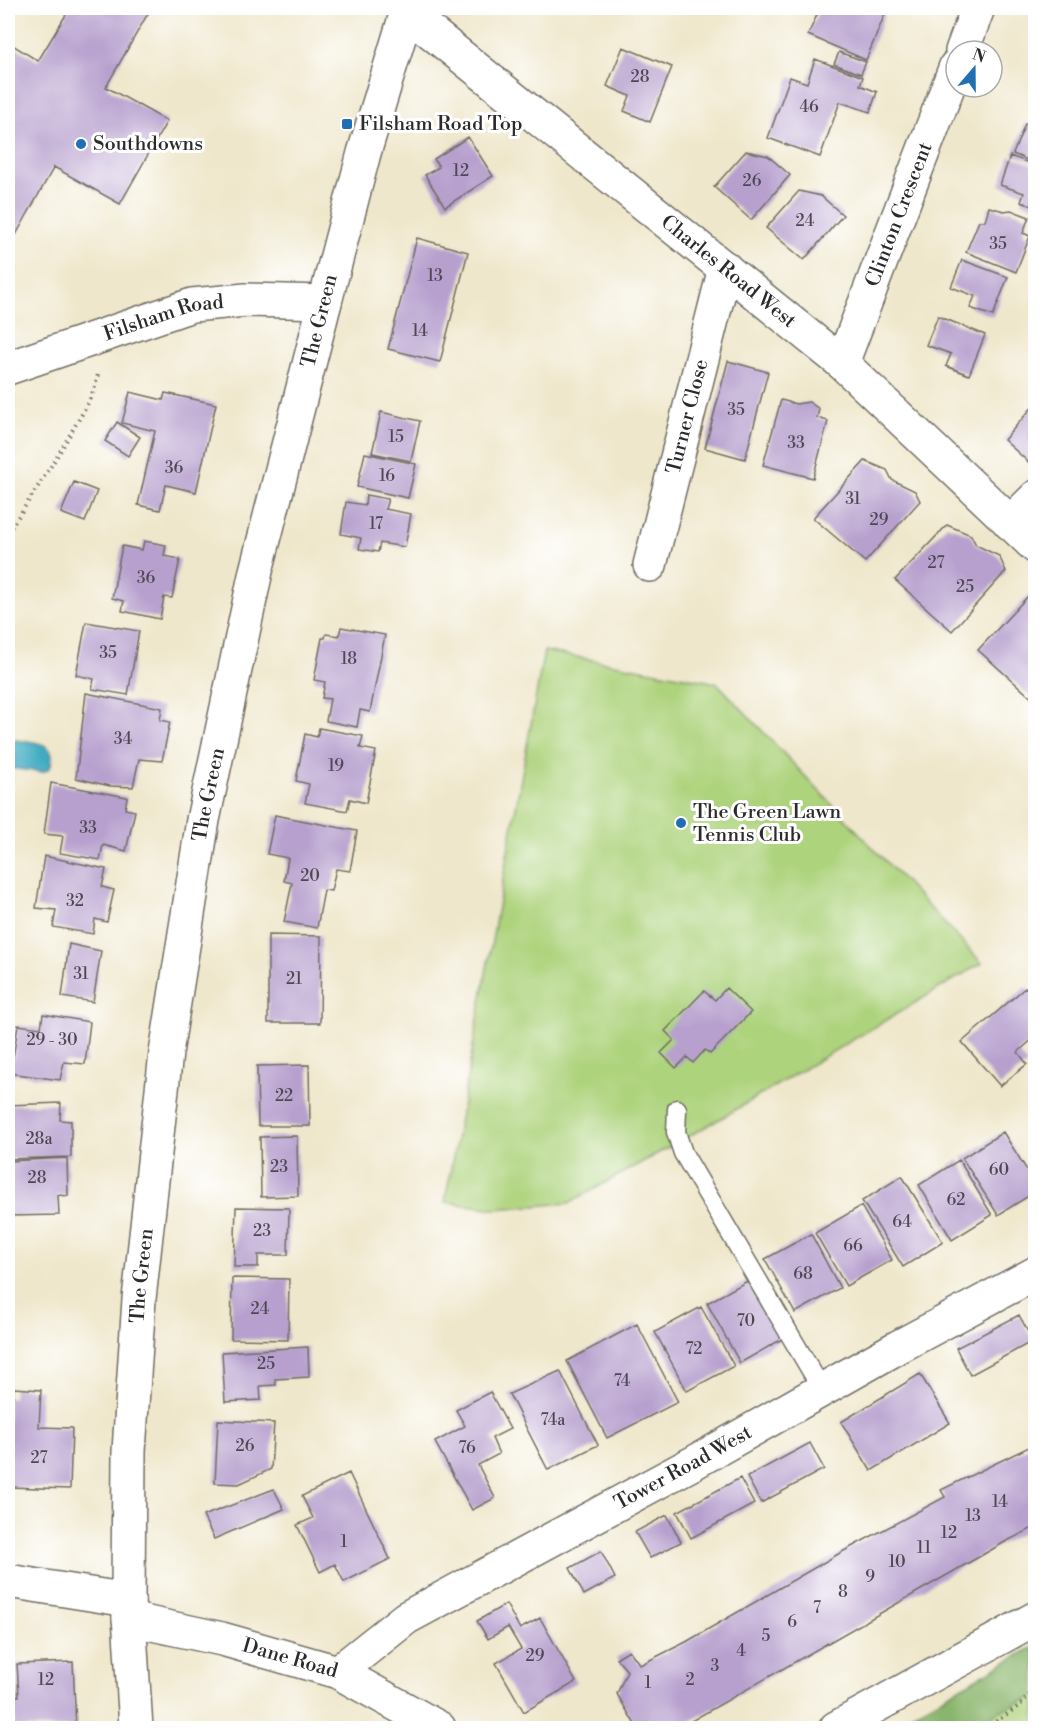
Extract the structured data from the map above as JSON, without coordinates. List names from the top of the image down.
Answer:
{
  "streets": {
    "street": [
      "Clinton Crescent",
      "Charles Road West",
      "Filsham Road",
      "The Green",
      "Turner Close",
      "Tower Road West",
      "Dane Road"
    ]
  },
  "crossings": [
    ["Clinton Crescent", "Charles Road West"],
    ["Charles Road West", "The Green"],
    ["Charles Road West", "Turner Close"],
    ["Filsham Road", "The Green"],
    ["The Green", "Dane Road"],
    ["Tower Road West", "Dane Road"]
  ],
  "places": {
    "transit": ["Filsham Road Top"],
    "other": ["Southdowns", "The Green Lawn Tennis Club"]
  },
  "house_numbers": [
    "28",
    "46",
    "12",
    "26",
    "24",
    "35",
    "13",
    "14",
    "35",
    "15",
    "33",
    "36",
    "16",
    "31",
    "29",
    "17",
    "27",
    "36",
    "25",
    "35",
    "18",
    "34",
    "19",
    "33",
    "20",
    "32",
    "31",
    "21",
    "29 - 30",
    "22",
    "28a",
    "23",
    "60",
    "28",
    "62",
    "64",
    "23",
    "66",
    "68",
    "24",
    "70",
    "72",
    "25",
    "74",
    "74a",
    "26",
    "76",
    "27",
    "14",
    "13",
    "12",
    "1",
    "11",
    "10",
    "9",
    "8",
    "7",
    "6",
    "5",
    "4",
    "29",
    "3",
    "12",
    "2",
    "1"
  ],
  "north": "top"
}
